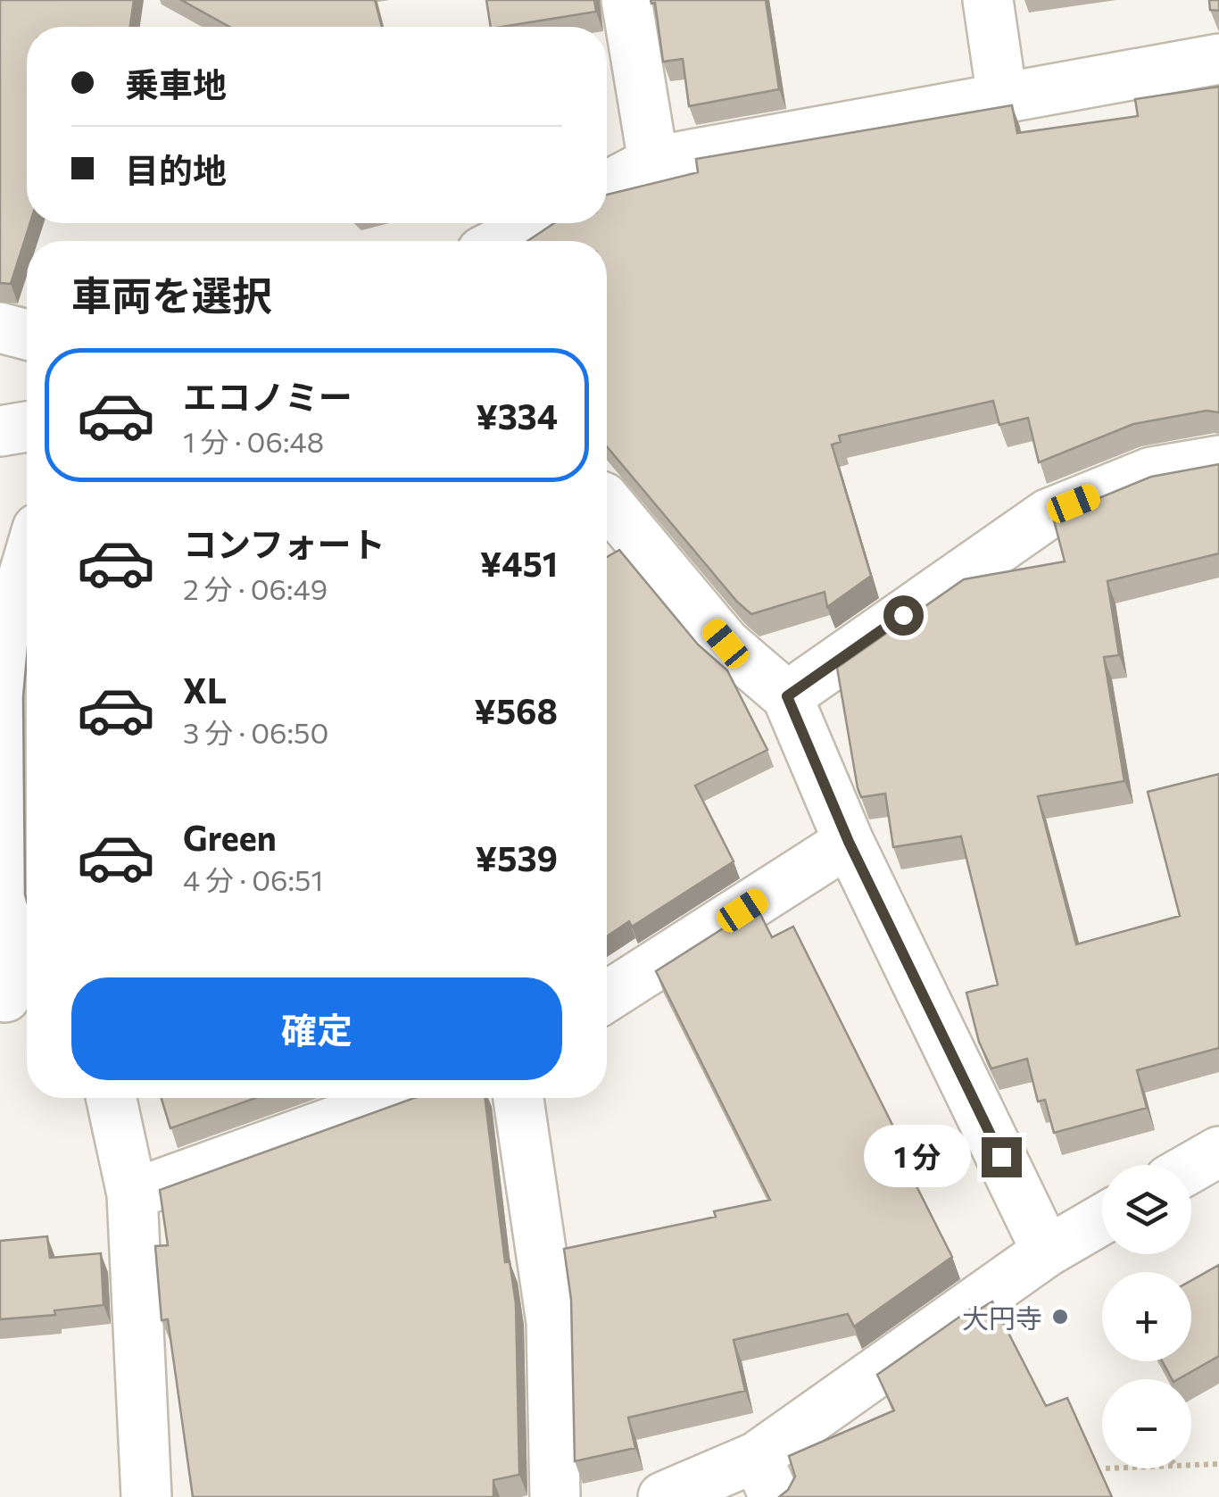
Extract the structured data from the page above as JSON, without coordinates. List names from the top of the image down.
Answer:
{
  "places": ["大円寺"],
  "page": {
    "banner": ["乗車地", "目的地"],
    "heading": "車両を選択",
    "list": [
      {
        "name": "エコノミー",
        "note": "1 分 · 06:48",
        "value": "¥334"
      },
      {
        "name": "コンフォート",
        "note": "2 分 · 06:49",
        "value": "¥451"
      },
      {
        "name": "XL",
        "note": "3 分 · 06:50",
        "value": "¥568"
      },
      {
        "name": "Green",
        "note": "4 分 · 06:51",
        "value": "¥539"
      }
    ],
    "buttons": "確定",
    "bubble": "1 分",
    "map_buttons": ["+", "−"]
  }
}
